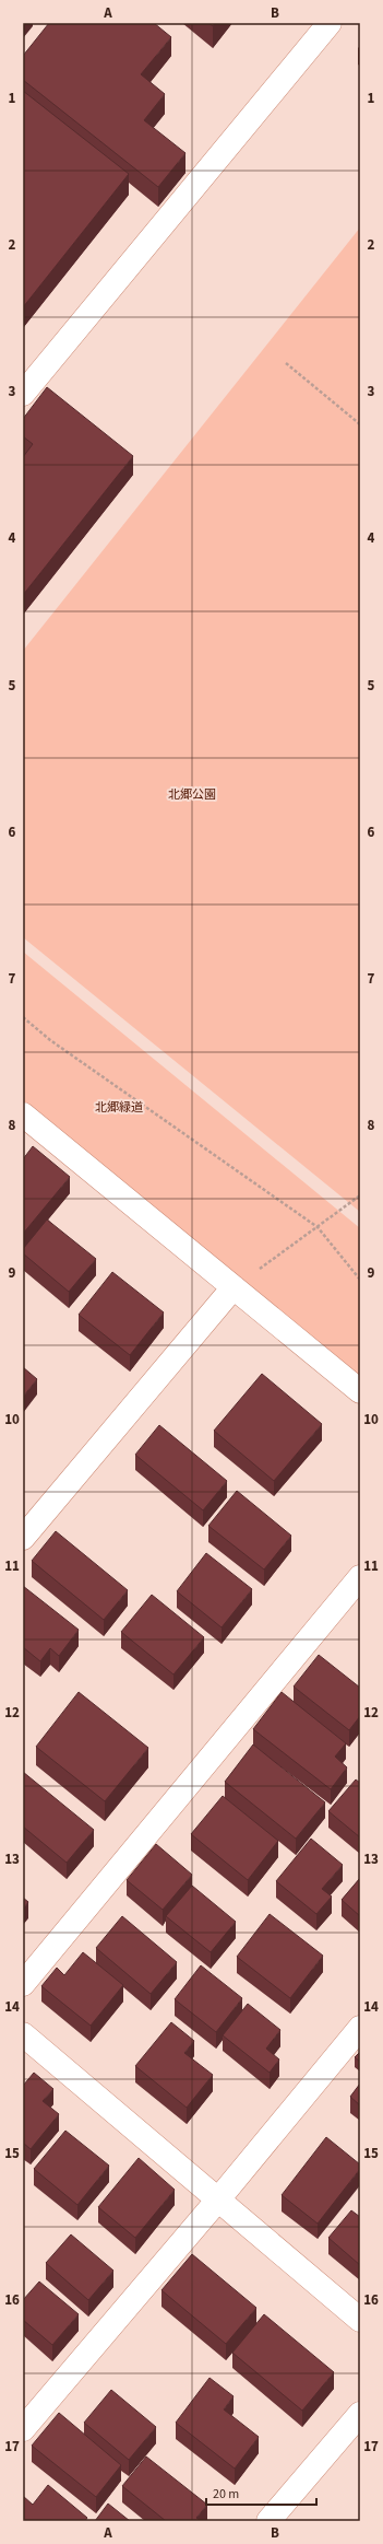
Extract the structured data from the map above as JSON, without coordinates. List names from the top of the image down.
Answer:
{
  "parks": ["北郷公園", "北郷緑道"],
  "scale_bar": "20 m",
  "grid": {
    "columns": ["A", "B"],
    "rows": [
      "1",
      "2",
      "3",
      "4",
      "5",
      "6",
      "7",
      "8",
      "9",
      "10",
      "11",
      "12",
      "13",
      "14",
      "15",
      "16",
      "17"
    ]
  }
}
